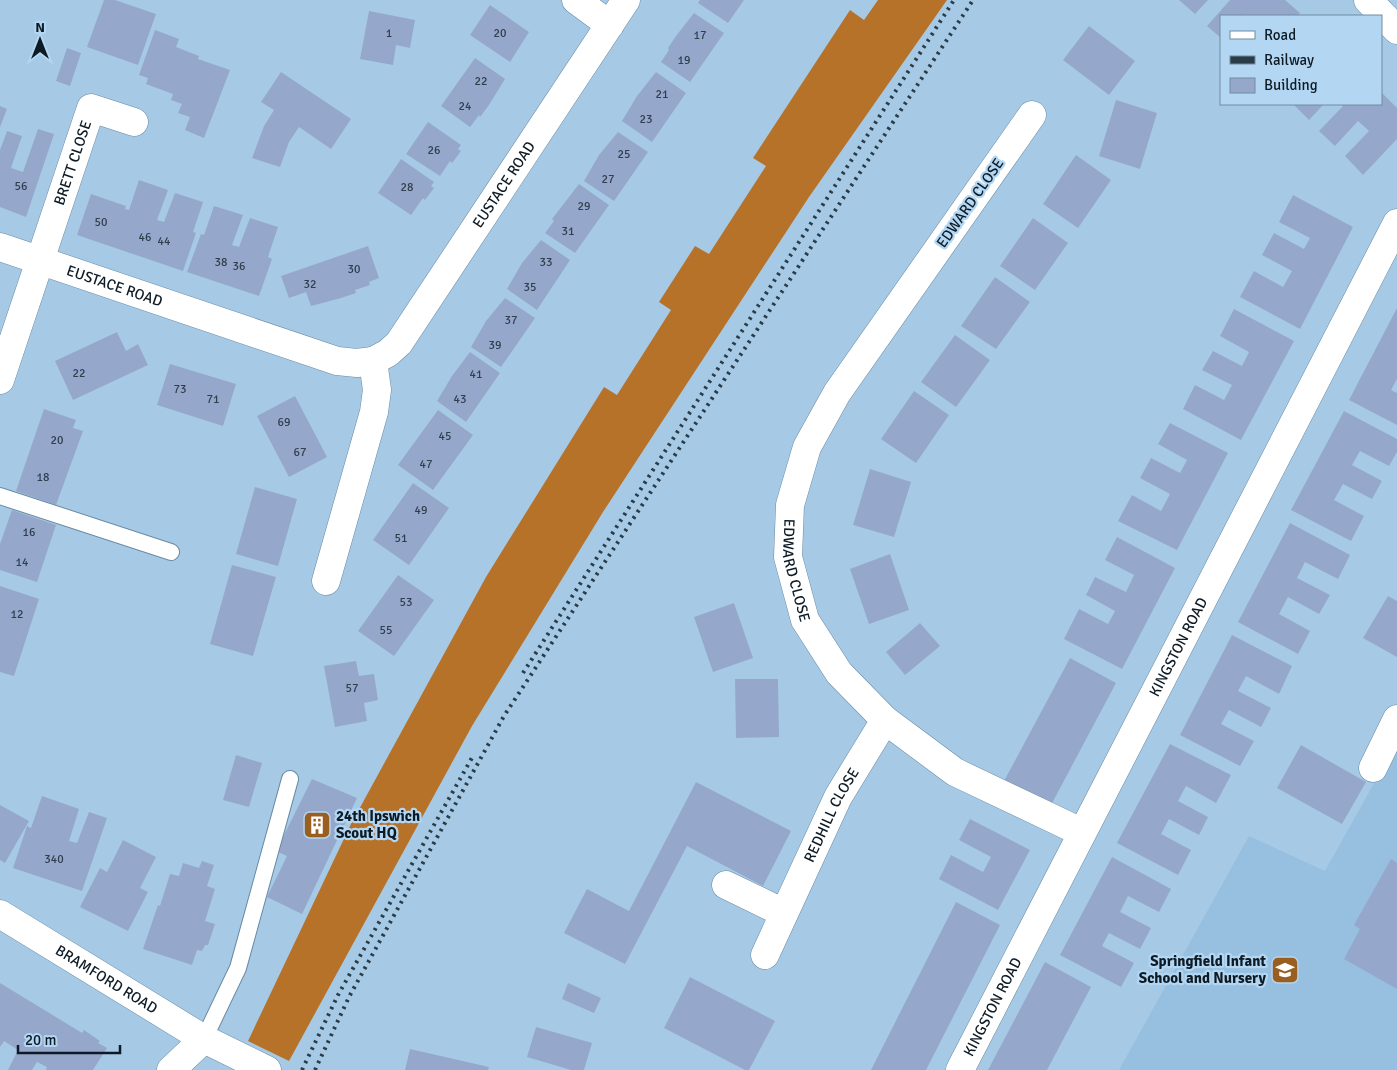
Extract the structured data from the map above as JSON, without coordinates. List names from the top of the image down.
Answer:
{
  "streets": {
    "street": [
      "BRETT CLOSE",
      "EUSTACE ROAD",
      "EDWARD CLOSE",
      "KINGSTON ROAD",
      "REDHILL CLOSE",
      "BRAMFORD ROAD"
    ]
  },
  "crossings": [
    ["BRETT CLOSE", "EUSTACE ROAD"],
    ["EDWARD CLOSE", "KINGSTON ROAD"],
    ["EDWARD CLOSE", "REDHILL CLOSE"]
  ],
  "places": {
    "building": ["24th Ipswich Scout HQ"],
    "school or university": ["Springfield Infant School and Nursery"]
  },
  "house_numbers": [
    "1",
    "20",
    "17",
    "19",
    "22",
    "21",
    "24",
    "23",
    "26",
    "25",
    "27",
    "56",
    "28",
    "29",
    "50",
    "31",
    "46",
    "44",
    "38",
    "33",
    "36",
    "30",
    "32",
    "35",
    "37",
    "39",
    "22",
    "41",
    "73",
    "71",
    "43",
    "69",
    "45",
    "20",
    "67",
    "47",
    "18",
    "49",
    "16",
    "51",
    "14",
    "53",
    "12",
    "55",
    "57",
    "340"
  ],
  "legend": ["Road", "Railway", "Building"],
  "scale_bar": "20 m",
  "north": "top"
}
